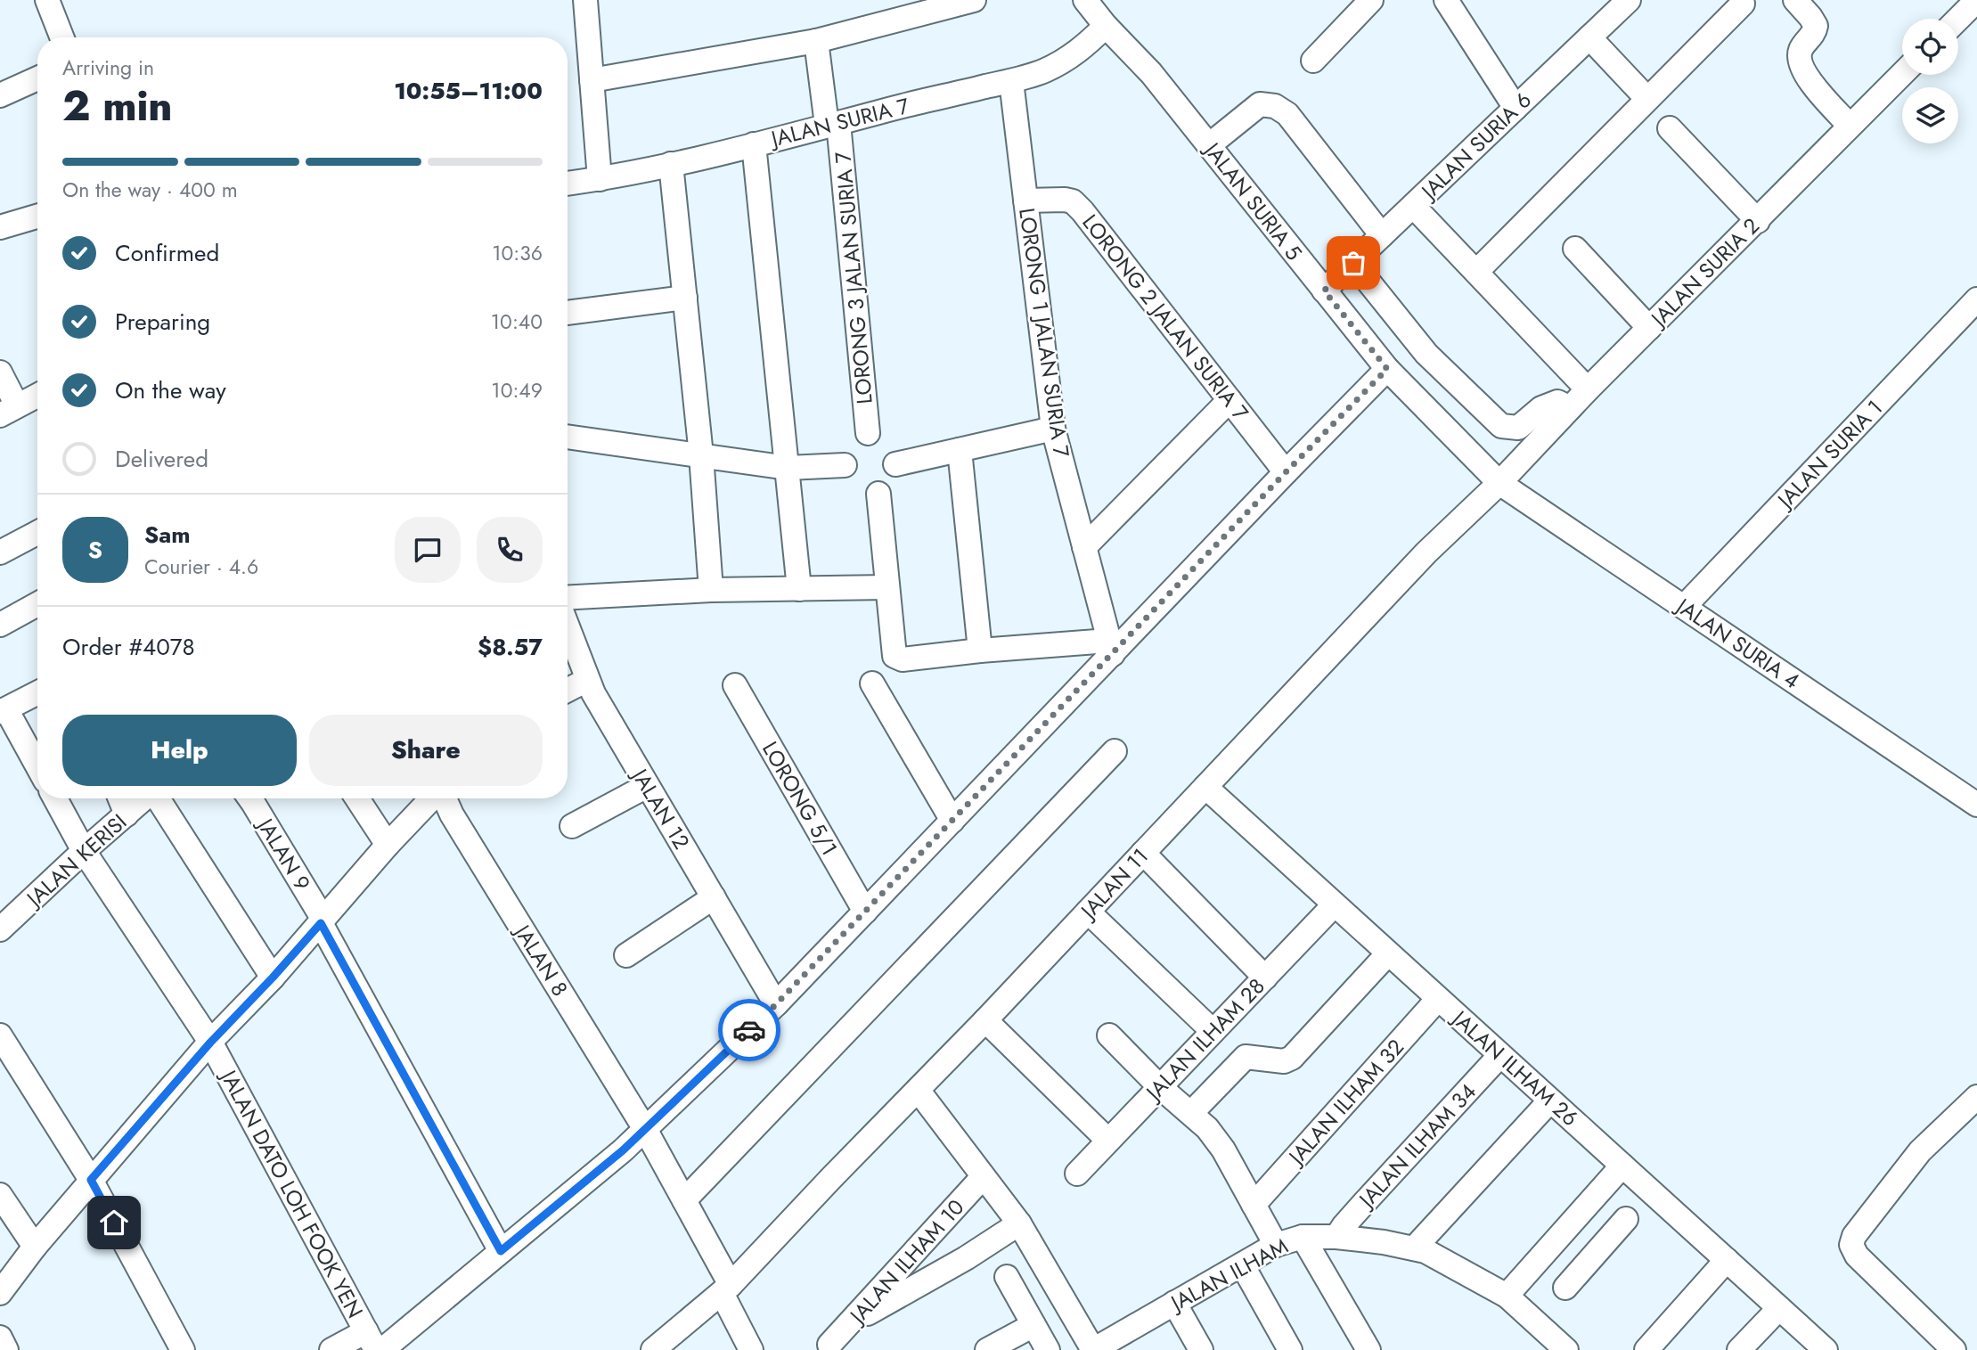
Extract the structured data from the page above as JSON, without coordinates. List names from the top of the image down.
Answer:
{
  "streets": {
    "street": [
      "JALAN SURIA 7",
      "JALAN SURIA 6",
      "JALAN SURIA 5",
      "JALAN SURIA 2",
      "LORONG 3 JALAN SURIA 7",
      "LORONG 2 JALAN SURIA 7",
      "LORONG 1 JALAN SURIA 7",
      "JALAN SURIA 1",
      "JALAN SURIA 4",
      "LORONG 5/1",
      "JALAN 12",
      "JALAN 9",
      "JALAN KERISI",
      "JALAN 11",
      "JALAN 8",
      "JALAN ILHAM 28",
      "JALAN ILHAM 26",
      "JALAN ILHAM 32",
      "JALAN ILHAM 34",
      "JALAN DATO LOH FOOK YEN",
      "JALAN ILHAM 10",
      "JALAN ILHAM"
    ]
  },
  "crossings": [
    ["JALAN SURIA 7", "JALAN SURIA 5"],
    ["JALAN SURIA 7", "LORONG 3 JALAN SURIA 7"],
    ["JALAN SURIA 7", "LORONG 1 JALAN SURIA 7"],
    ["JALAN SURIA 6", "JALAN SURIA 5"],
    ["JALAN SURIA 5", "JALAN SURIA 2"],
    ["JALAN SURIA 5", "JALAN SURIA 4"],
    ["JALAN SURIA 5", "JALAN 11"],
    ["JALAN SURIA 2", "JALAN SURIA 4"],
    ["JALAN SURIA 2", "JALAN 11"],
    ["LORONG 2 JALAN SURIA 7", "LORONG 1 JALAN SURIA 7"],
    ["JALAN SURIA 1", "JALAN SURIA 4"],
    ["JALAN SURIA 4", "JALAN 11"],
    ["JALAN KERISI", "JALAN DATO LOH FOOK YEN"],
    ["JALAN 11", "JALAN 8"],
    ["JALAN 11", "JALAN ILHAM 26"],
    ["JALAN 11", "JALAN ILHAM"],
    ["JALAN ILHAM 28", "JALAN ILHAM 26"],
    ["JALAN ILHAM 26", "JALAN ILHAM 32"],
    ["JALAN ILHAM 26", "JALAN ILHAM 34"],
    ["JALAN ILHAM 34", "JALAN ILHAM"],
    ["JALAN ILHAM 10", "JALAN ILHAM"]
  ],
  "page": {
    "heading": ["2 min", "Arriving in", "10:55–11:00"],
    "panel": [
      "Sam",
      "Courier · 4.6",
      "Order #4078",
      "$8.57"
    ],
    "bar": "On the way · 400 m",
    "list": [
      ["Confirmed", "10:36"],
      ["Preparing", "10:40"],
      ["On the way", "10:49"],
      "Delivered"
    ],
    "round": "S",
    "buttons": ["Help", "Share"]
  }
}
